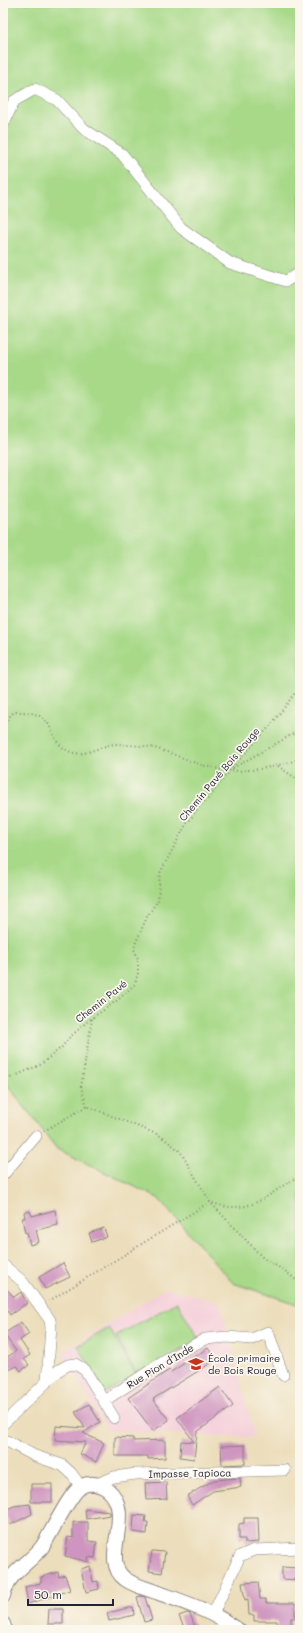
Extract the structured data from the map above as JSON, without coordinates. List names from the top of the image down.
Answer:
{
  "streets": {
    "street": ["Rue Pion d'Inde", "Impasse Tapioca"],
    "path": ["Chemin Pavé Bois Rouge", "Chemin Pavé"]
  },
  "crossings": [
    ["Chemin Pavé Bois Rouge", "Chemin Pavé"]
  ],
  "places": {
    "school or university": ["École primaire de Bois Rouge"]
  },
  "scale_bar": "50 m"
}
